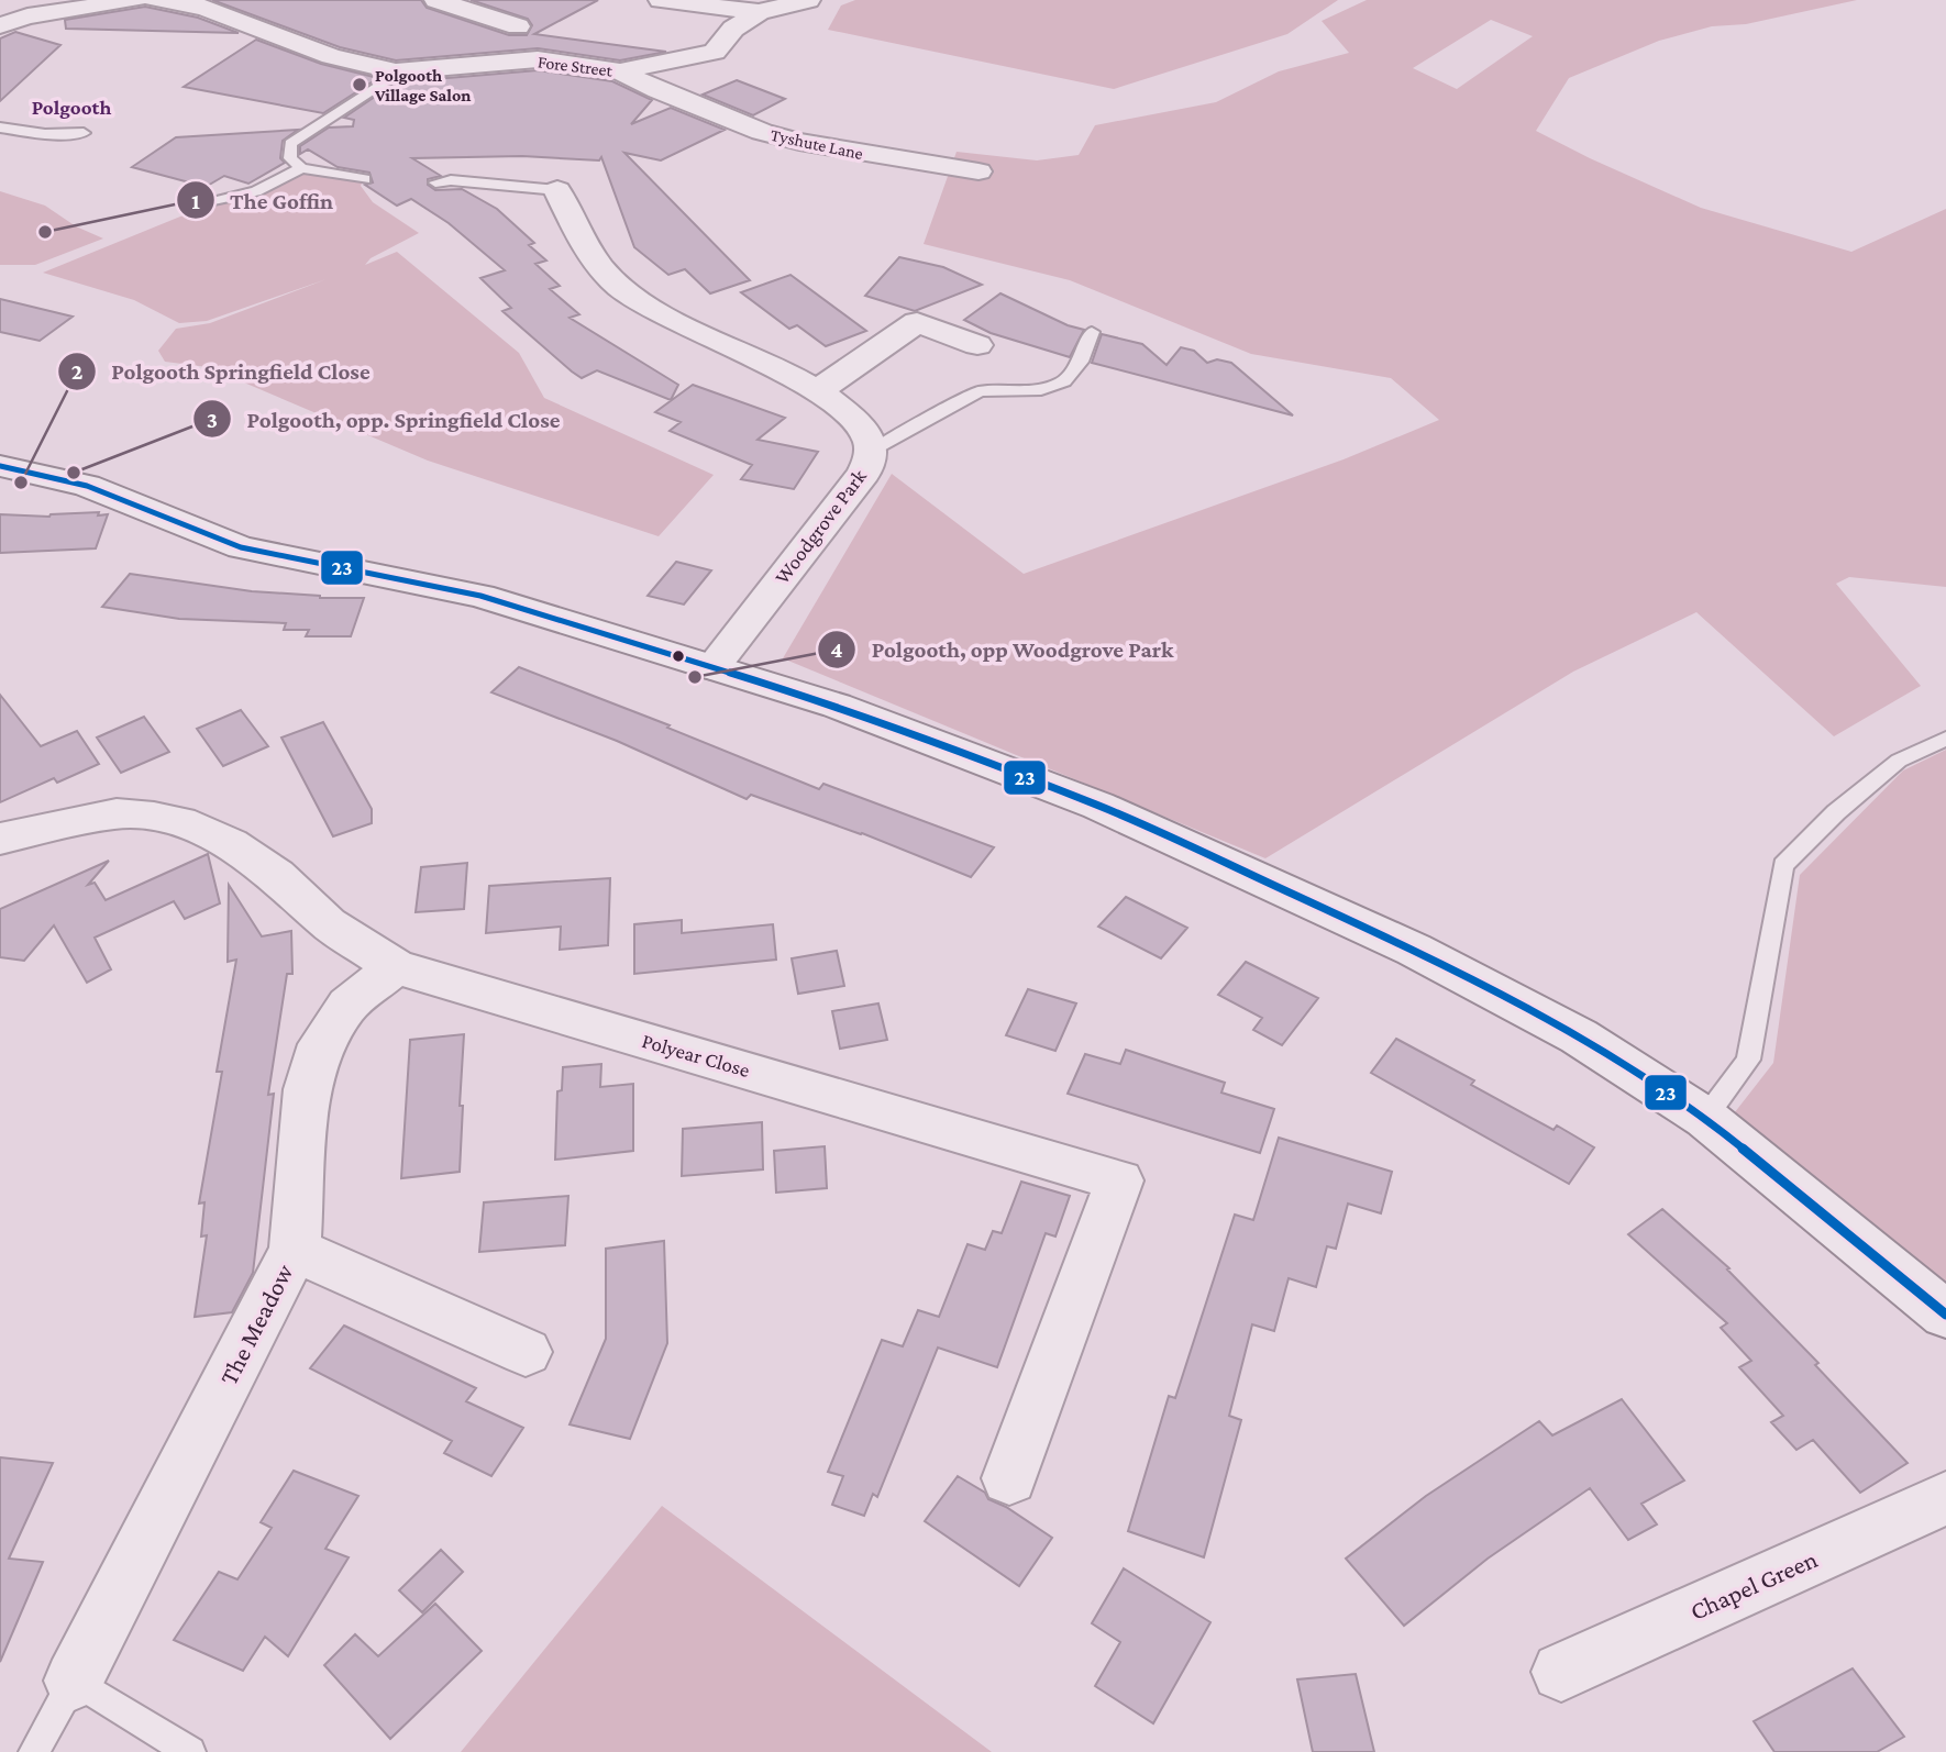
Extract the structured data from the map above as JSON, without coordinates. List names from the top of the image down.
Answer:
{
  "streets": {
    "street": [
      "Fore Street",
      "Tyshute Lane",
      "Woodgrove Park",
      "Polyear Close",
      "The Meadow",
      "Chapel Green"
    ]
  },
  "crossings": [
    ["Fore Street", "Tyshute Lane"],
    ["Polyear Close", "The Meadow"]
  ],
  "districts": ["Polgooth"],
  "places": [
    "Polgooth Village Salon",
    "The Goffin",
    "Polgooth, opp. Springfield Close",
    "Polgooth Springfield Close",
    "Polgooth, opp Woodgrove Park"
  ],
  "lines": ["transit line 23"]
}
